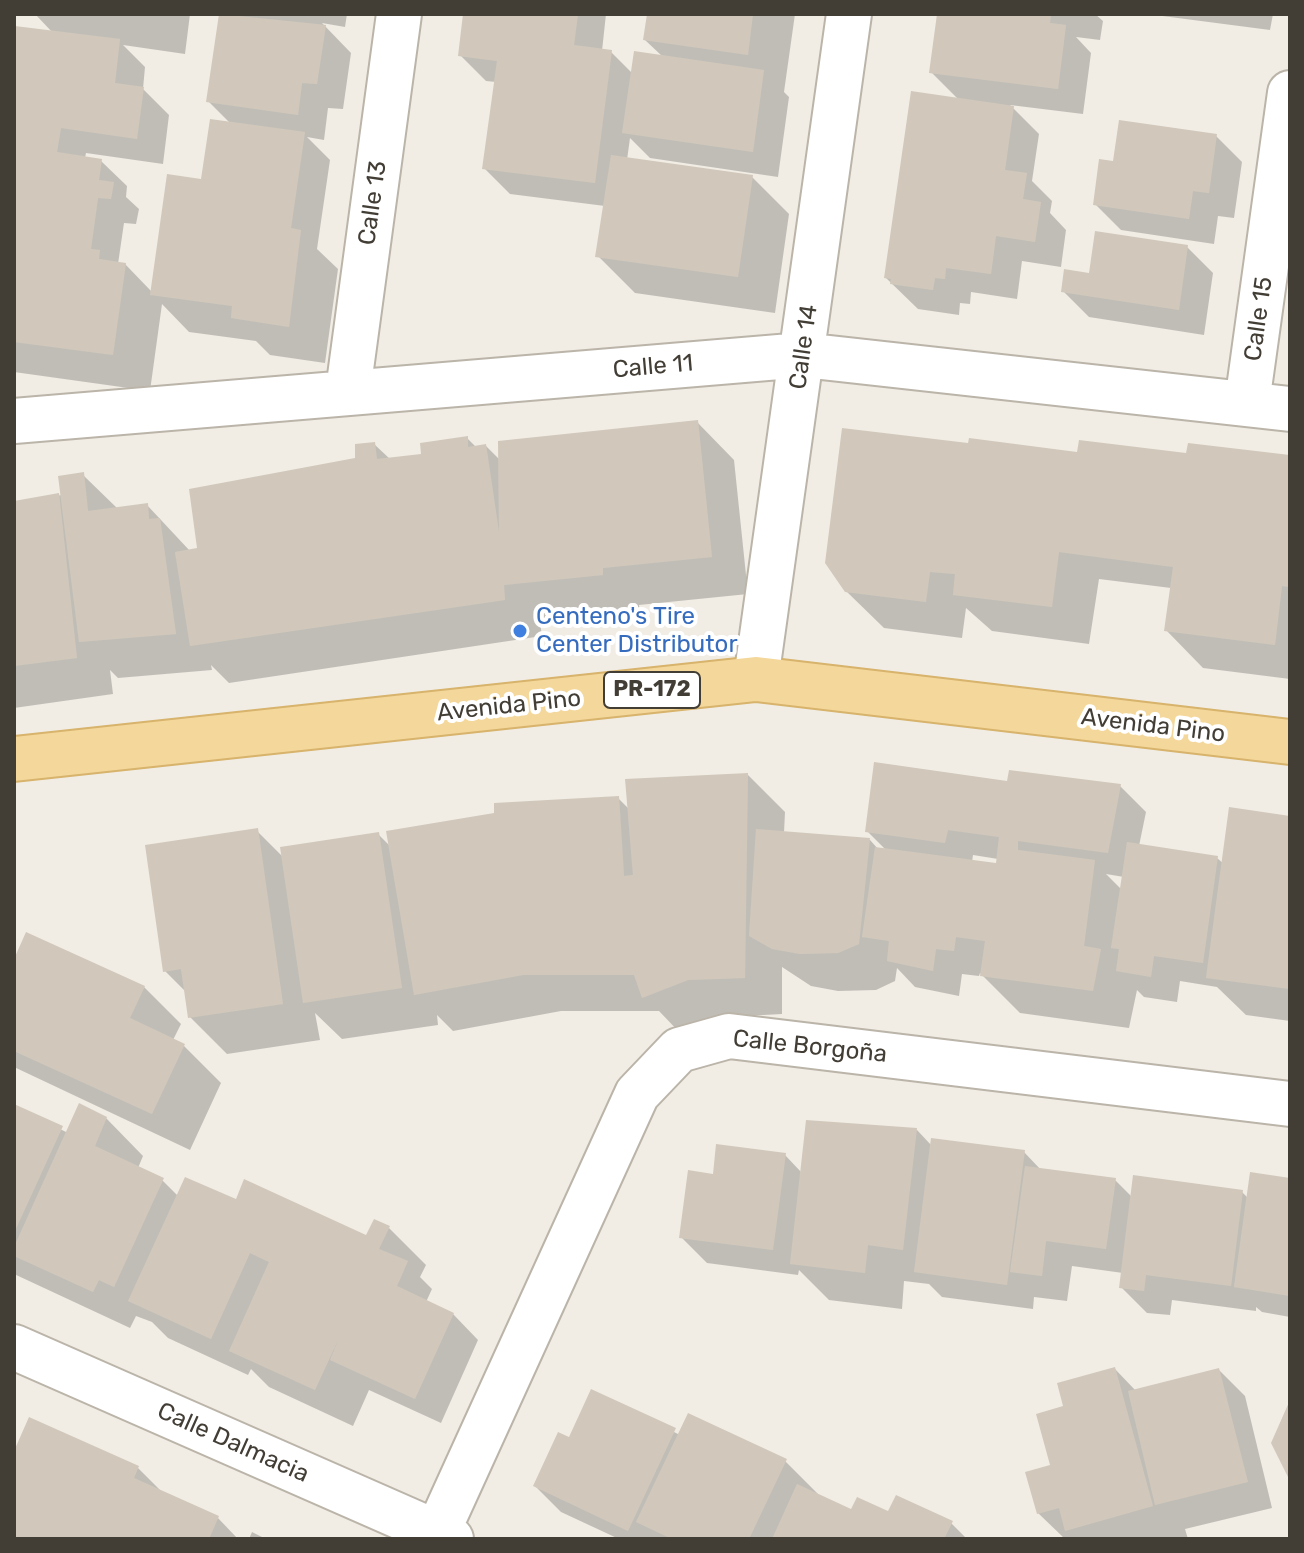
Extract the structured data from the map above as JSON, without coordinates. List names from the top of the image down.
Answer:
{
  "streets": {
    "main road": ["PR-172", "Avenida Pino"],
    "street": [
      "Calle 13",
      "Calle 15",
      "Calle 14",
      "Calle 11",
      "Calle Borgoña",
      "Calle Dalmacia"
    ]
  },
  "crossings": [
    ["Calle 13", "Calle 11"],
    ["Calle 15", "Calle 11"],
    ["Calle 14", "Calle 11"],
    ["Calle 14", "Avenida Pino"],
    ["Calle Borgoña", "Calle Dalmacia"]
  ],
  "places": ["Centeno's Tire Center Distributor"]
}
